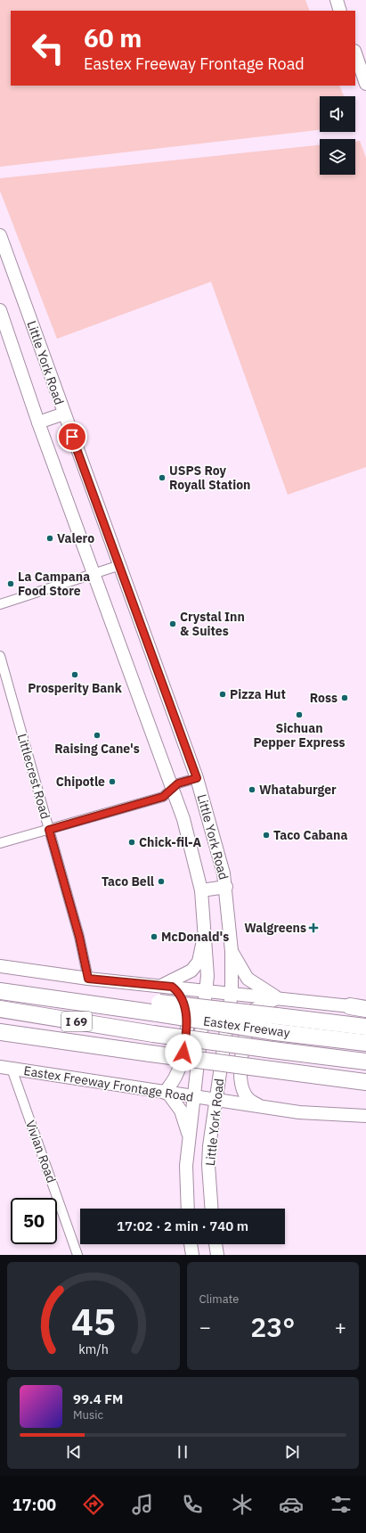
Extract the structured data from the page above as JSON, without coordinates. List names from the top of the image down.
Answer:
{
  "streets": {
    "highway": ["I 69", "Eastex Freeway"],
    "main road": ["Little York Road", "Eastex Freeway Frontage Road"],
    "street": ["Littlecrest Road", "Vivian Road"]
  },
  "crossings": [
    ["Little York Road", "Eastex Freeway Frontage Road"],
    ["Eastex Freeway Frontage Road", "Vivian Road"]
  ],
  "places": {
    "other": [
      "USPS Roy Royall Station",
      "Valero",
      "La Campana Food Store",
      "Crystal Inn & Suites",
      "Prosperity Bank",
      "Pizza Hut",
      "Ross",
      "Sichuan Pepper Express",
      "Raising Cane's",
      "Chipotle",
      "Whataburger",
      "Taco Cabana",
      "Chick-fil-A",
      "Taco Bell",
      "McDonald's"
    ],
    "health": ["Walgreens"]
  },
  "page": {
    "turn": ["60 m", "Eastex Freeway Frontage Road"],
    "limit": "50",
    "trip": "17:02 · 2 min · 740 m",
    "tile": "Climate",
    "heat": ["−", "23°", "+"],
    "song": ["99.4 FM", "Music"],
    "tabs": "17:00",
    "gauge": ["45", "km/h"]
  }
}
